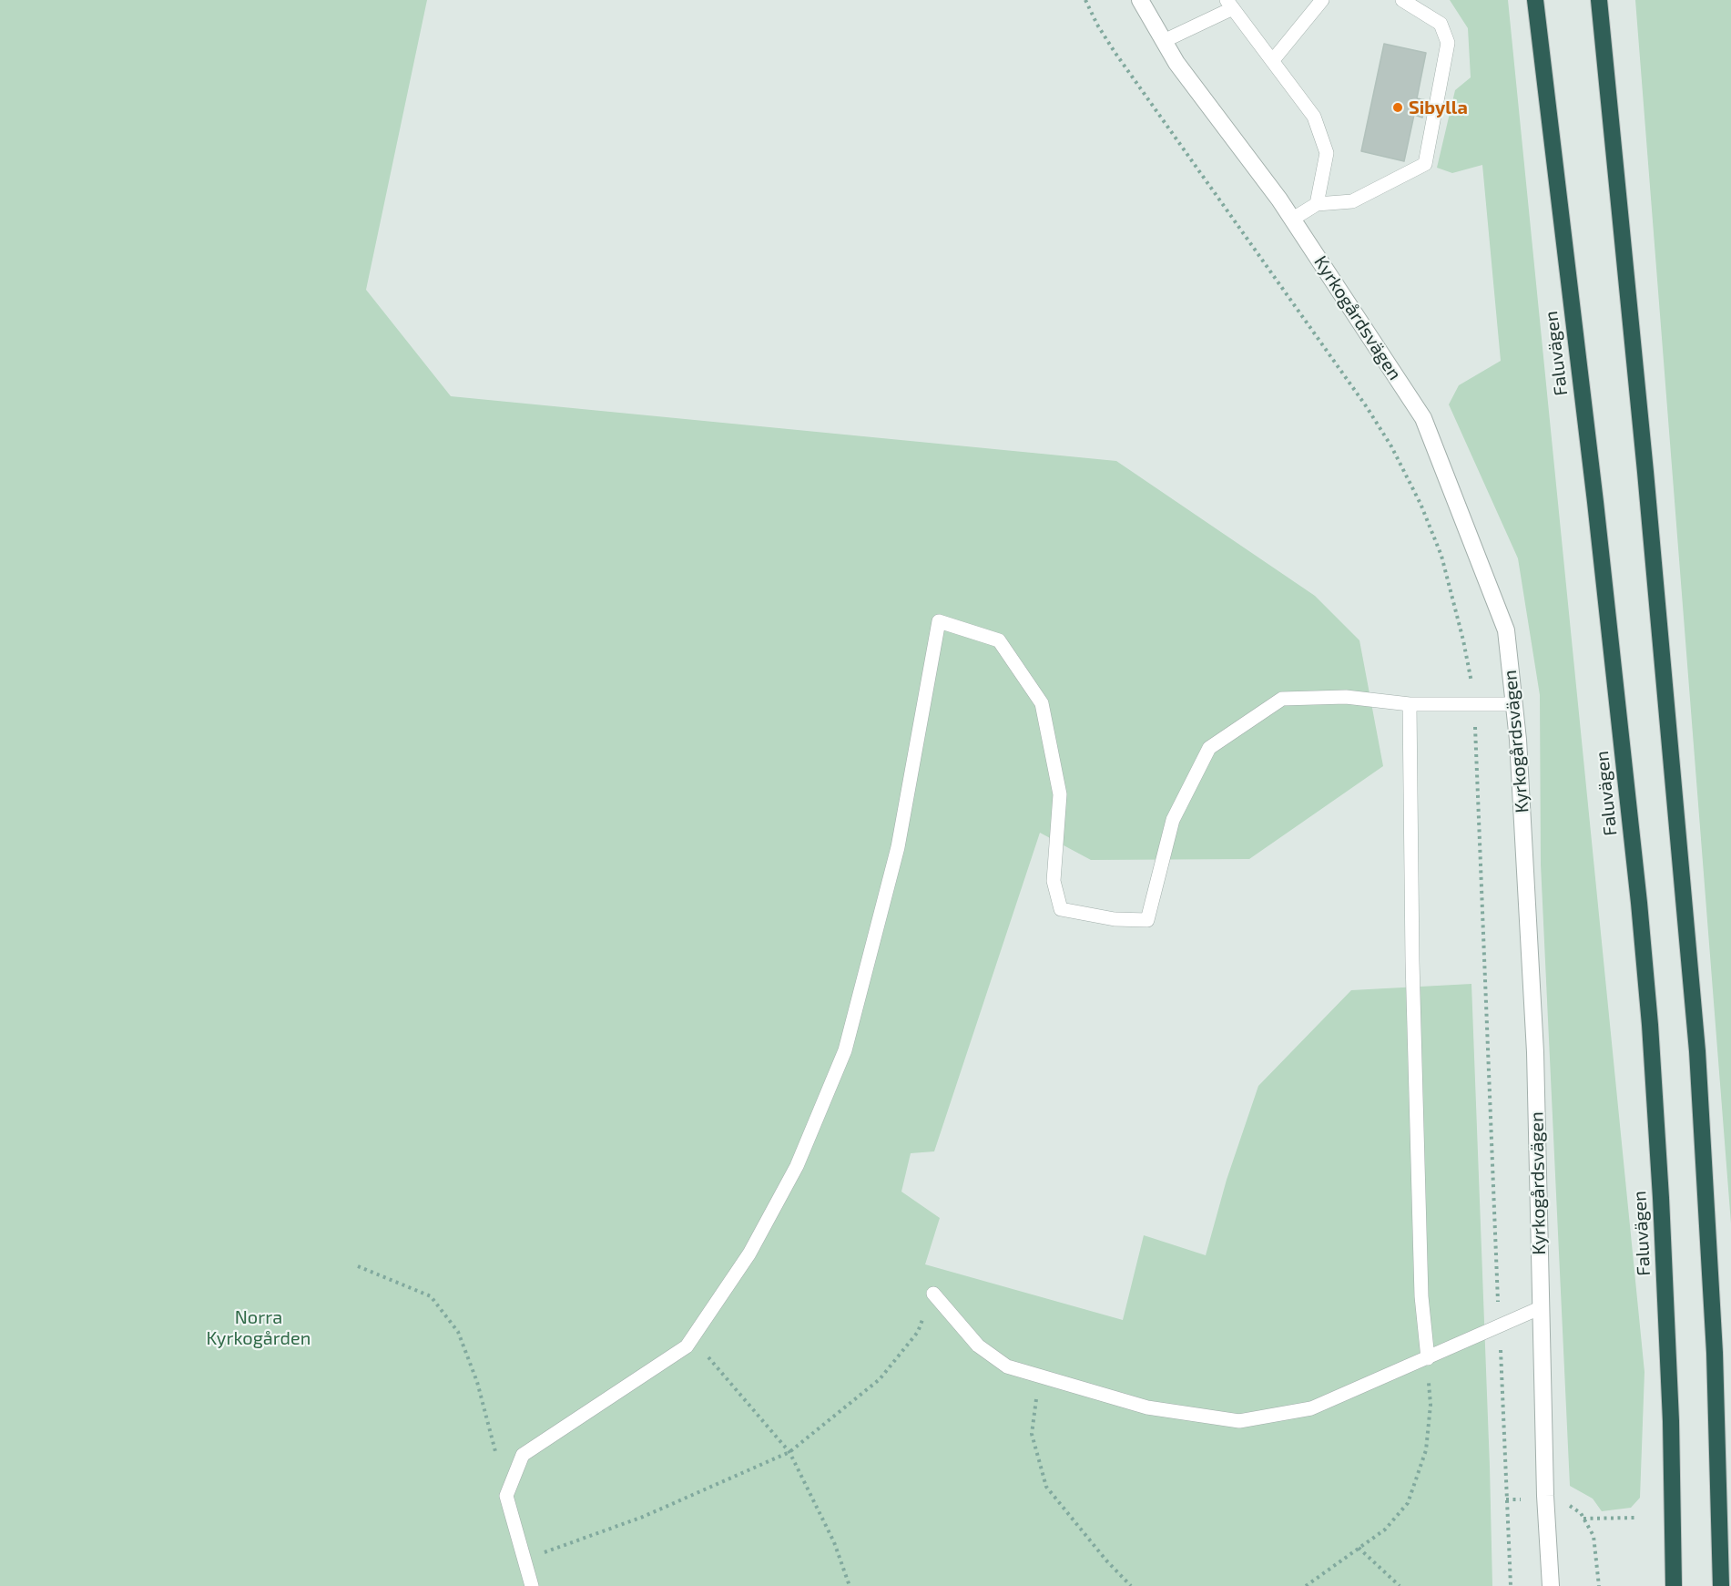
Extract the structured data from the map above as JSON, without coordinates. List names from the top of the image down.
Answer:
{
  "streets": {
    "highway": ["Faluvägen"],
    "street": ["Kyrkogårdsvägen"]
  },
  "parks": ["Norra Kyrkogården"],
  "places": ["Sibylla"]
}
